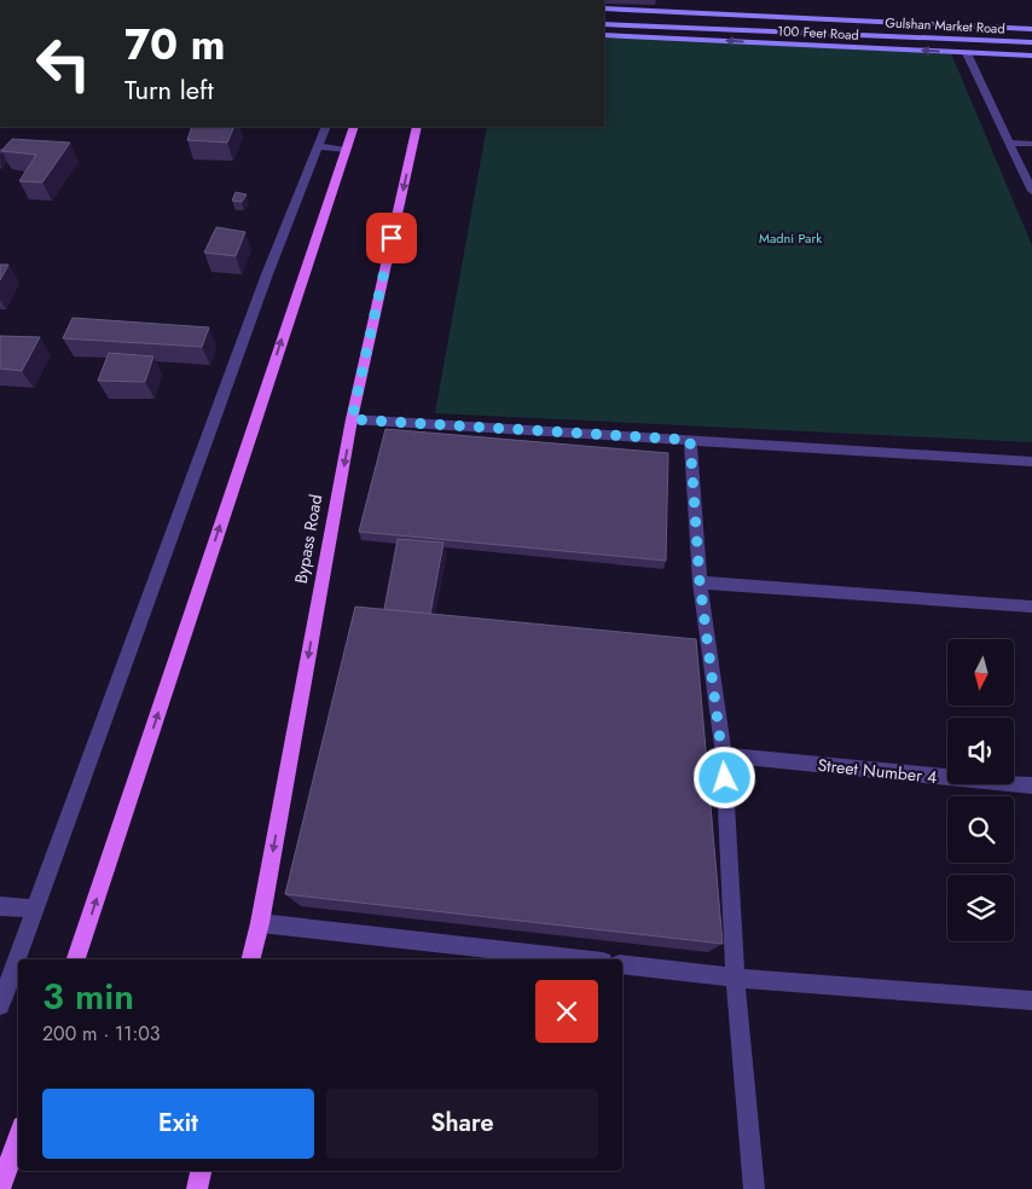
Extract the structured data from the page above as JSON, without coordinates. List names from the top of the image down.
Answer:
{
  "streets": {
    "main road": ["Gulshan Market Road", "100 Feet Road", "Bypass Road"],
    "street": ["Street Number 4"]
  },
  "parks": ["Madni Park"],
  "north": "bottom",
  "page": {
    "turn": ["70 m", "Turn left"],
    "heading": ["3 min", "200 m · 11:03"],
    "buttons": ["Exit", "Share"]
  }
}
